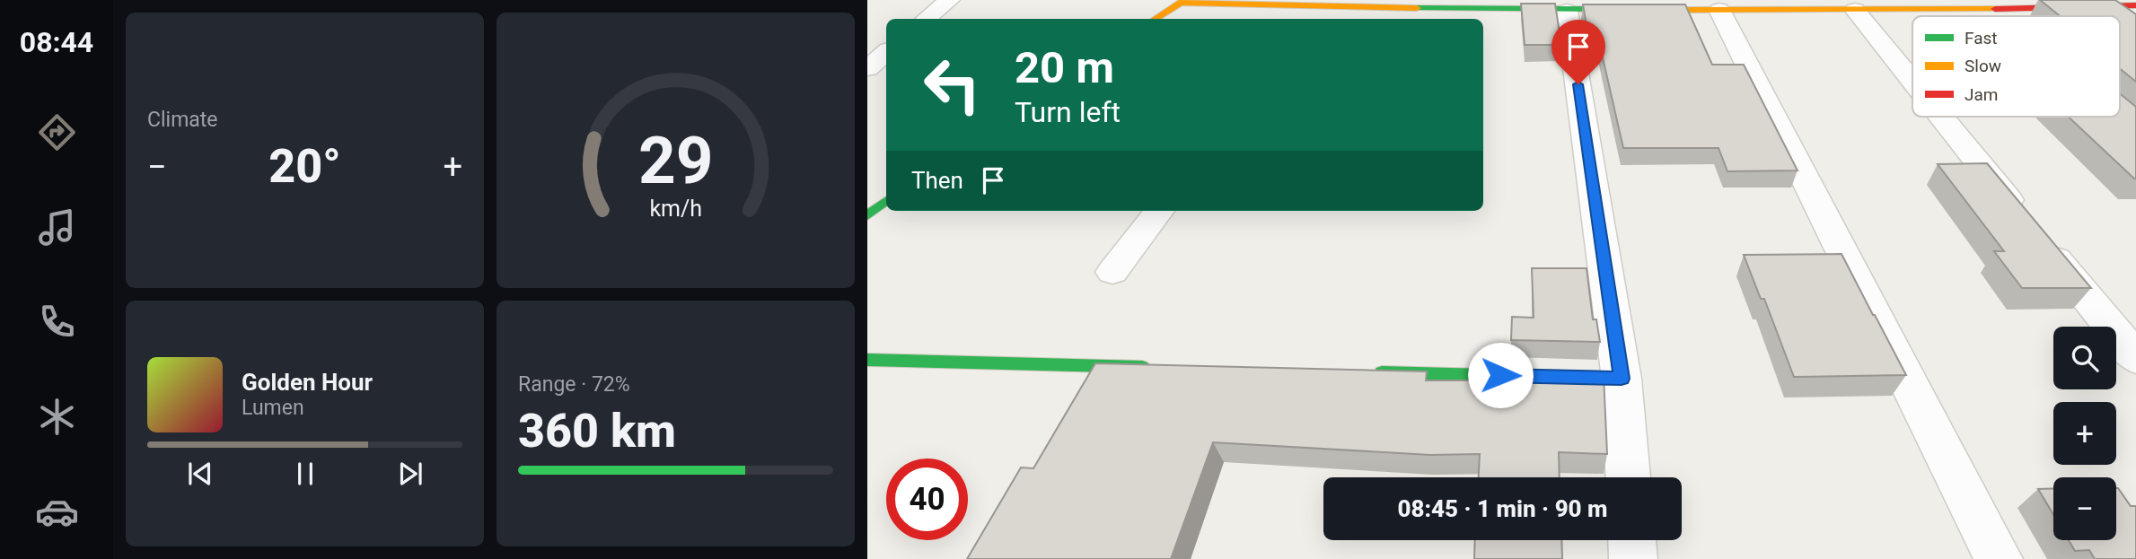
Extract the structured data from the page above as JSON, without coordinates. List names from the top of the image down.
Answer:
{
  "legend": ["Fast", "Slow", "Jam"],
  "page": {
    "tabs": "08:44",
    "tile": [
      "Climate",
      ["Range · 72%", "360 km"]
    ],
    "turn": ["20 m", "Turn left"],
    "heat": ["−", "20°", "+"],
    "then": "Then",
    "map_buttons": ["+", "−"],
    "song": ["Golden Hour", "Lumen"],
    "limit": "40",
    "trip": "08:45 · 1 min · 90 m",
    "gauge": ["29", "km/h"]
  }
}
